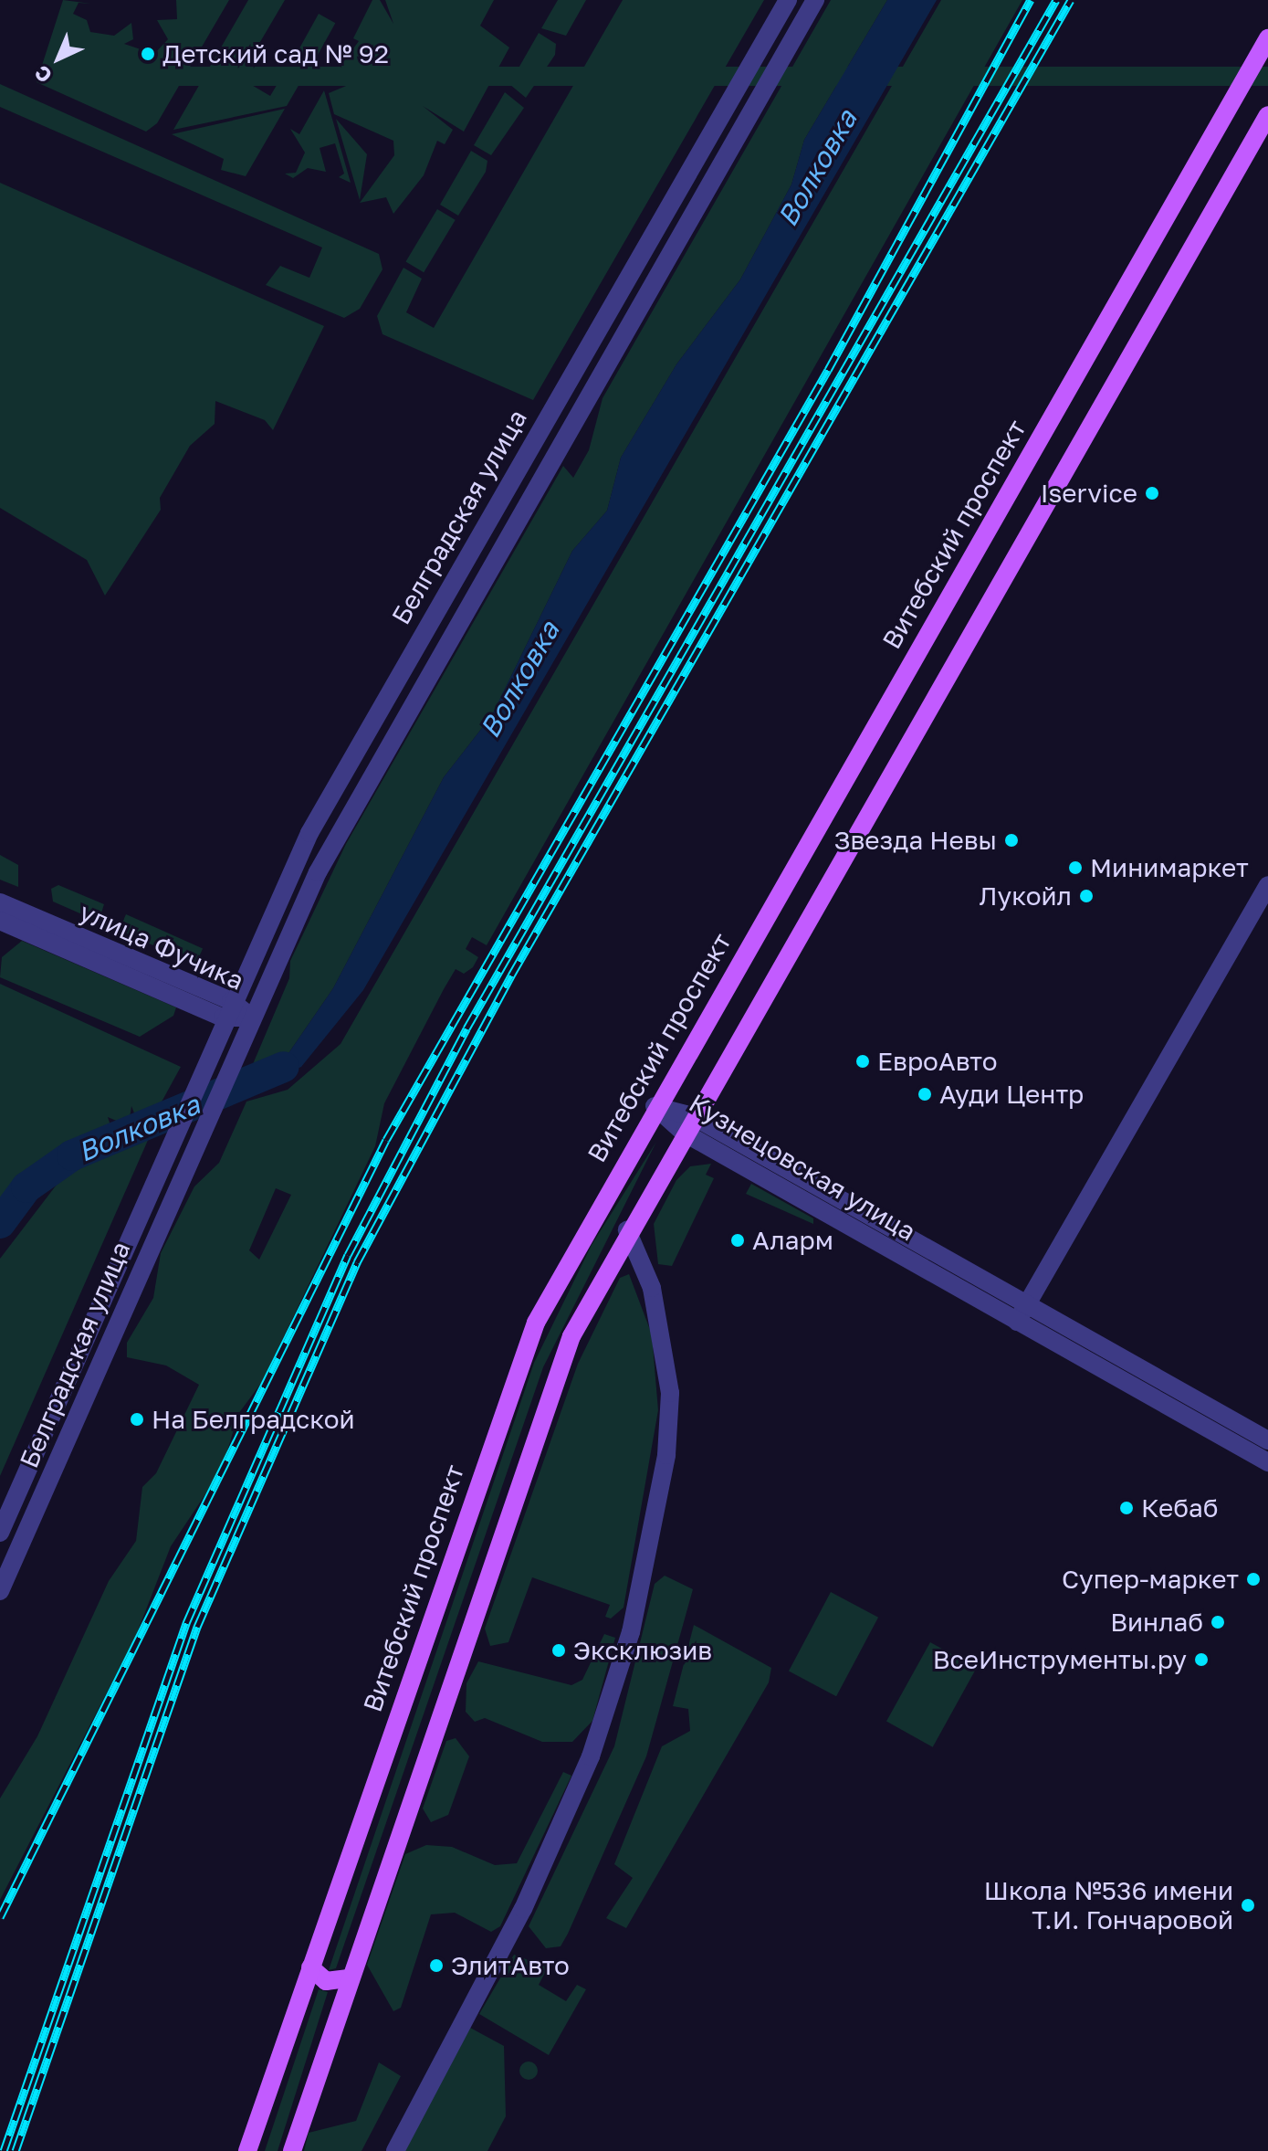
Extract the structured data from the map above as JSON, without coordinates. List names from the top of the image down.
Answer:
{
  "streets": {
    "main road": ["Витебский проспект"],
    "street": ["Белградская улица", "улица Фучика", "Кузнецовская улица"]
  },
  "crossings": [
    ["Белградская улица", "улица Фучика"],
    ["Витебский проспект", "Кузнецовская улица"]
  ],
  "water": ["Волковка"],
  "places": [
    "Детский сад № 92",
    "Iservice",
    "Звезда Невы",
    "Минимаркет",
    "Лукойл",
    "ЕвроАвто",
    "Ауди Центр",
    "Аларм",
    "На Белградской",
    "Кебаб",
    "Супер-маркет",
    "Винлаб",
    "Эксклюзив",
    "ВсеИнструменты.ру",
    "Школа №536 имени Т.И. Гончаровой",
    "ЭлитАвто"
  ],
  "north": "bottom left"
}
